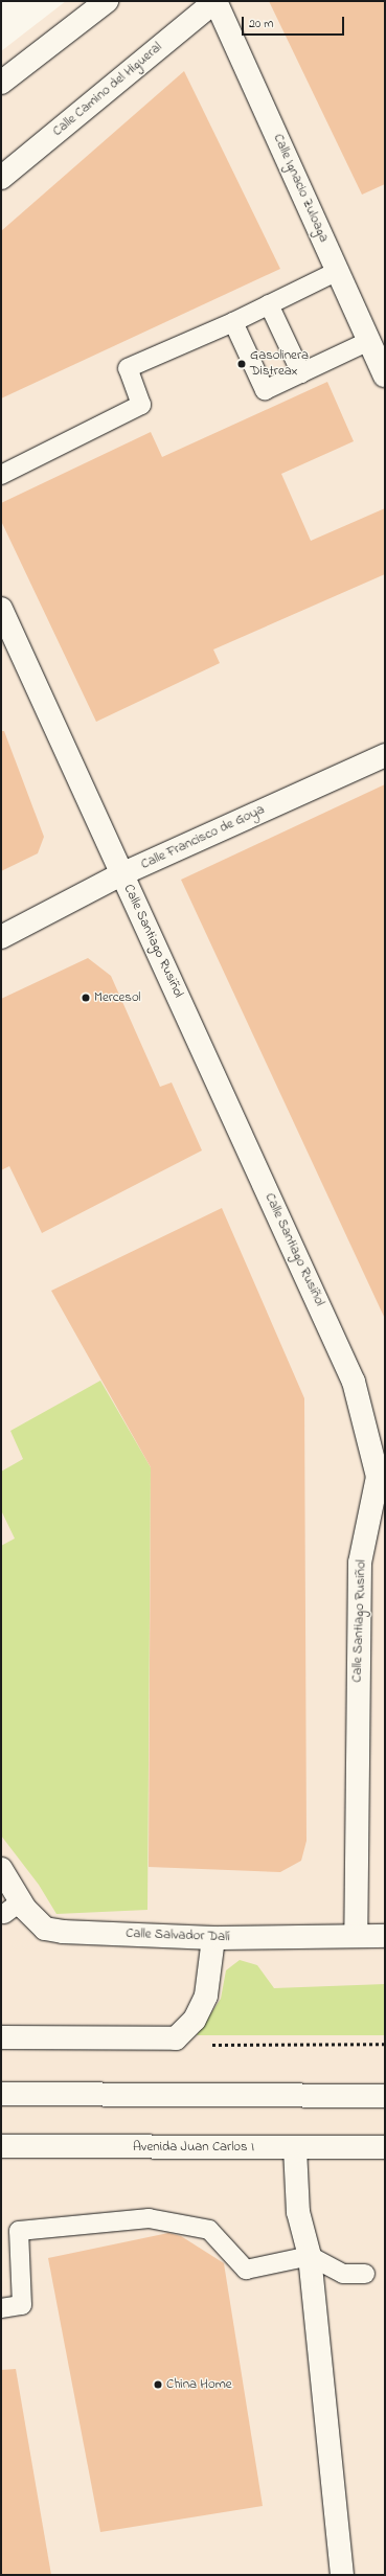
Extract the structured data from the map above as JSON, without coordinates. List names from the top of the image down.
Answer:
{
  "streets": {
    "street": [
      "Calle Camino del Higueral",
      "Calle Ignacio Zuloaga",
      "Calle Francisco de Goya",
      "Calle Santiago Rusiñol",
      "Calle Salvador Dalí",
      "Avenida Juan Carlos I"
    ]
  },
  "crossings": [
    ["Calle Camino del Higueral", "Calle Ignacio Zuloaga"],
    ["Calle Francisco de Goya", "Calle Santiago Rusiñol"],
    ["Calle Santiago Rusiñol", "Calle Salvador Dalí"]
  ],
  "places": ["Gasolinera Distreax", "Mercesol", "China Home"],
  "scale_bar": "20 m"
}
